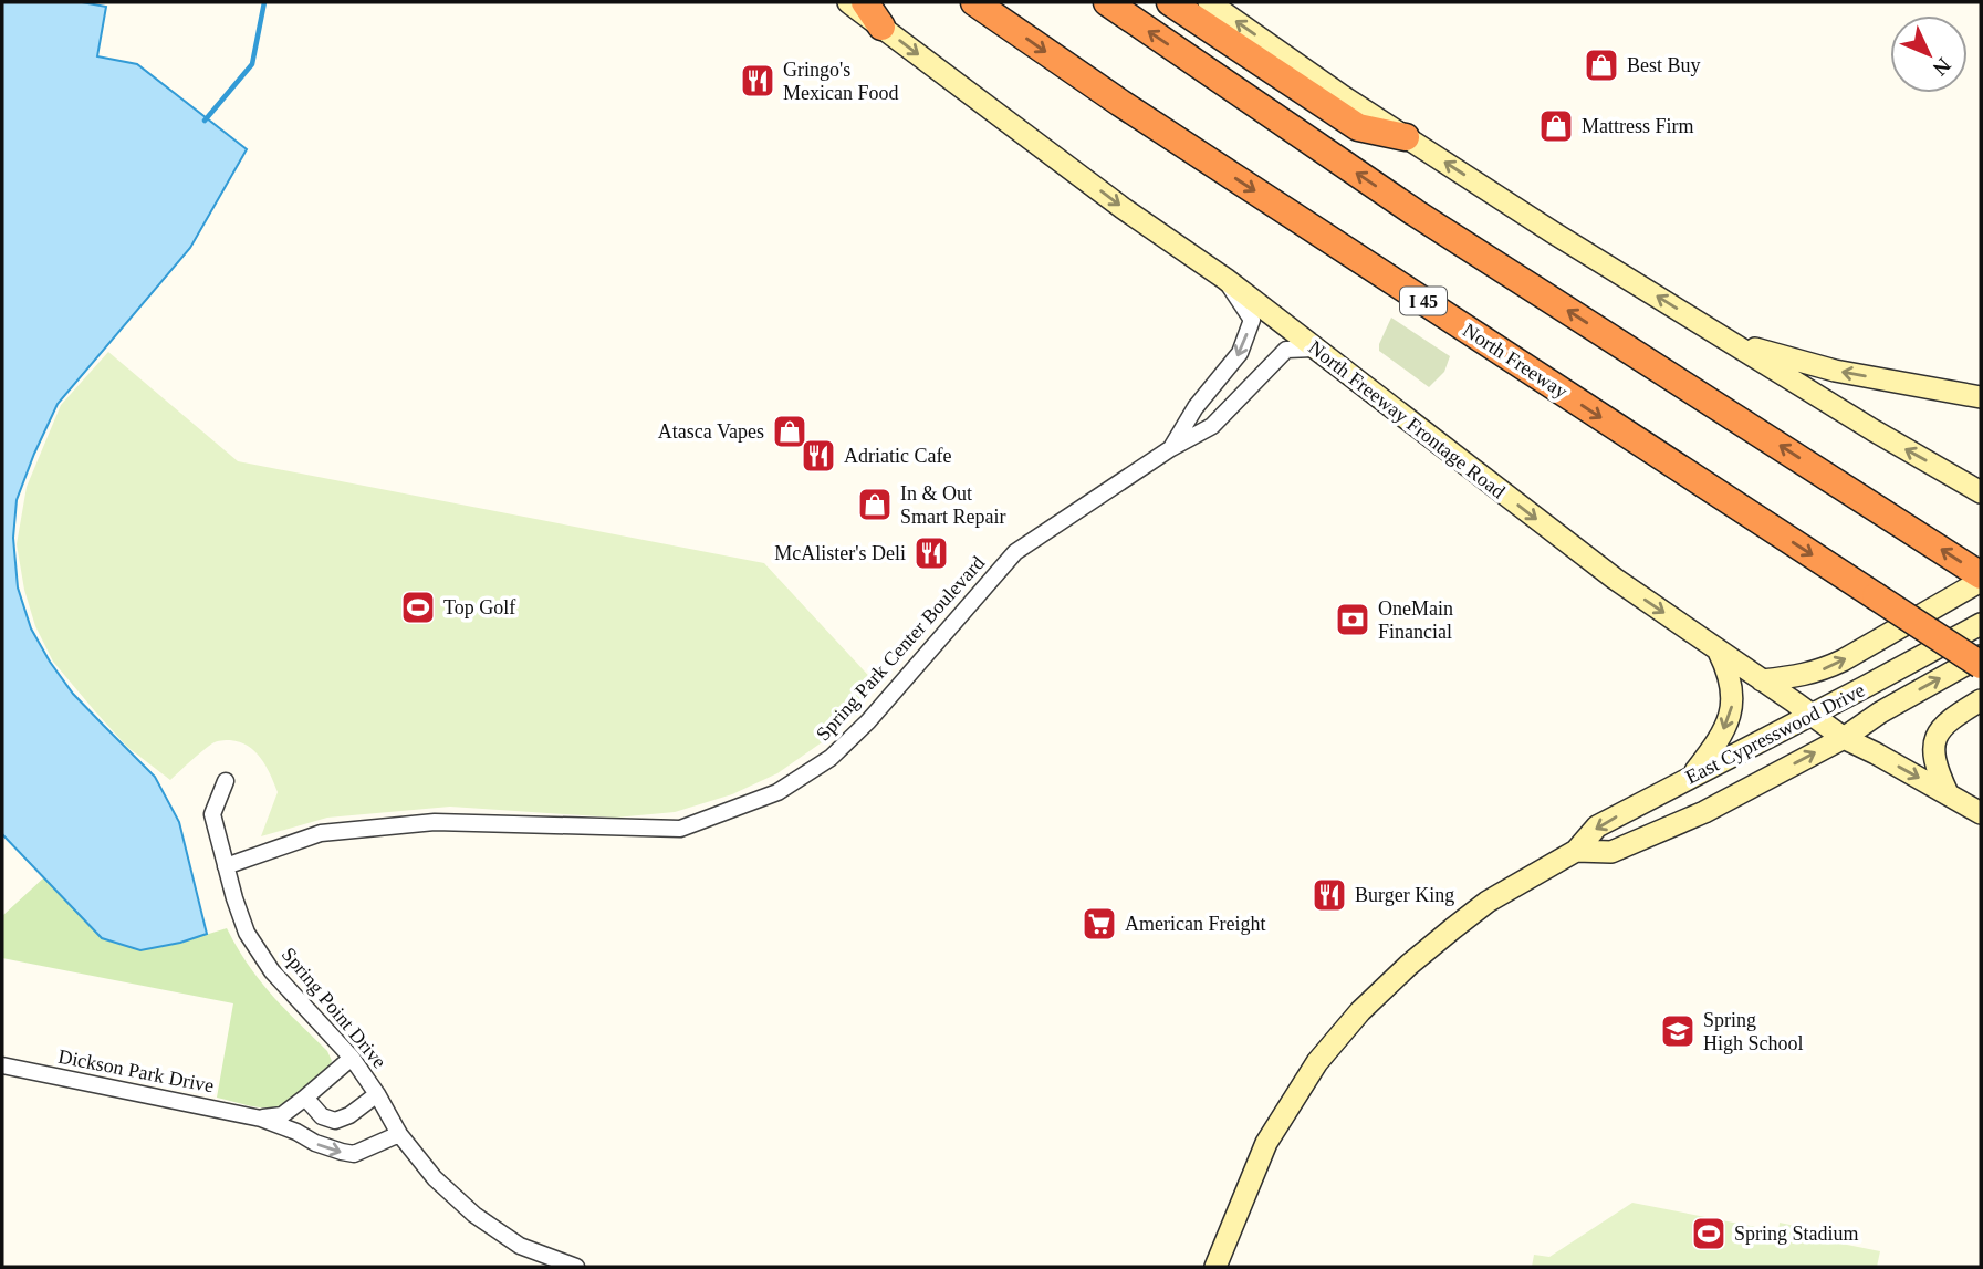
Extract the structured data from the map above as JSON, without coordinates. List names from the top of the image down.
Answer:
{
  "streets": {
    "highway": ["I 45", "North Freeway"],
    "main road": ["North Freeway Frontage Road", "East Cypresswood Drive"],
    "street": ["Spring Park Center Boulevard", "Spring Point Drive", "Dickson Park Drive"]
  },
  "crossings": [
    ["North Freeway Frontage Road", "Spring Park Center Boulevard"],
    ["North Freeway Frontage Road", "East Cypresswood Drive"],
    ["Spring Park Center Boulevard", "Spring Point Drive"],
    ["Spring Point Drive", "Dickson Park Drive"]
  ],
  "one_way": ["North Freeway Frontage Road"],
  "places": {
    "shop": [
      "Best Buy",
      "Mattress Firm",
      "Atasca Vapes",
      "In & Out Smart Repair"
    ],
    "restaurant": [
      "Gringo's Mexican Food",
      "Adriatic Cafe",
      "McAlister's Deli",
      "Burger King"
    ],
    "sports": ["Top Golf", "Spring Stadium"],
    "bank": ["OneMain Financial"],
    "supermarket": ["American Freight"],
    "school or university": ["Spring High School"]
  },
  "north": "bottom right"
}
